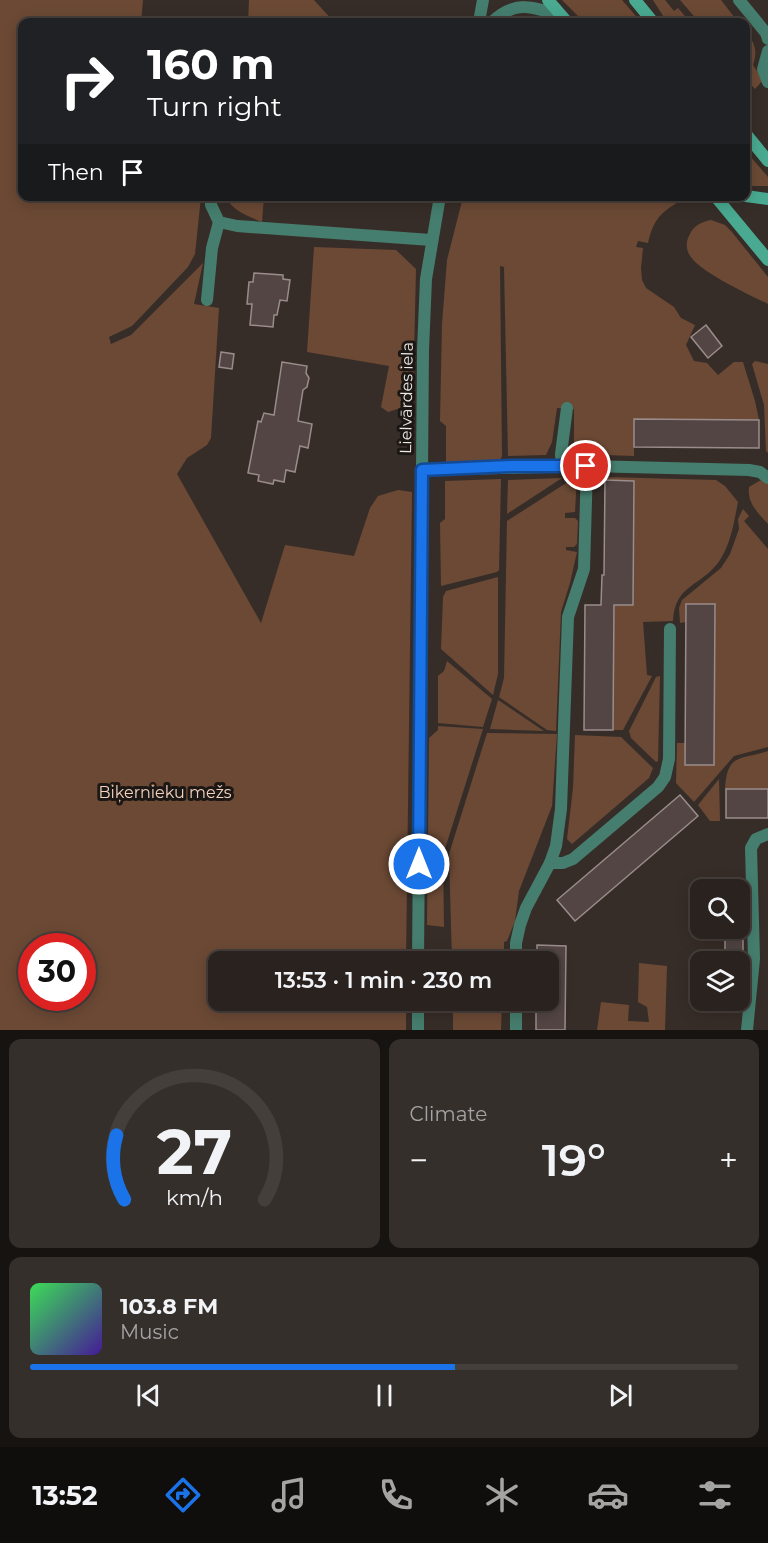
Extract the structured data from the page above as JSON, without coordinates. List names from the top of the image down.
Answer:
{
  "streets": {
    "street": ["Lielvārdes iela"]
  },
  "parks": ["Biķernieku mežs"],
  "page": {
    "turn": ["160 m", "Turn right"],
    "then": "Then",
    "limit": "30",
    "trip": "13:53 · 1 min · 230 m",
    "tile": "Climate",
    "heat": ["−", "19°", "+"],
    "song": ["103.8 FM", "Music"],
    "tabs": "13:52",
    "gauge": ["27", "km/h"]
  }
}
